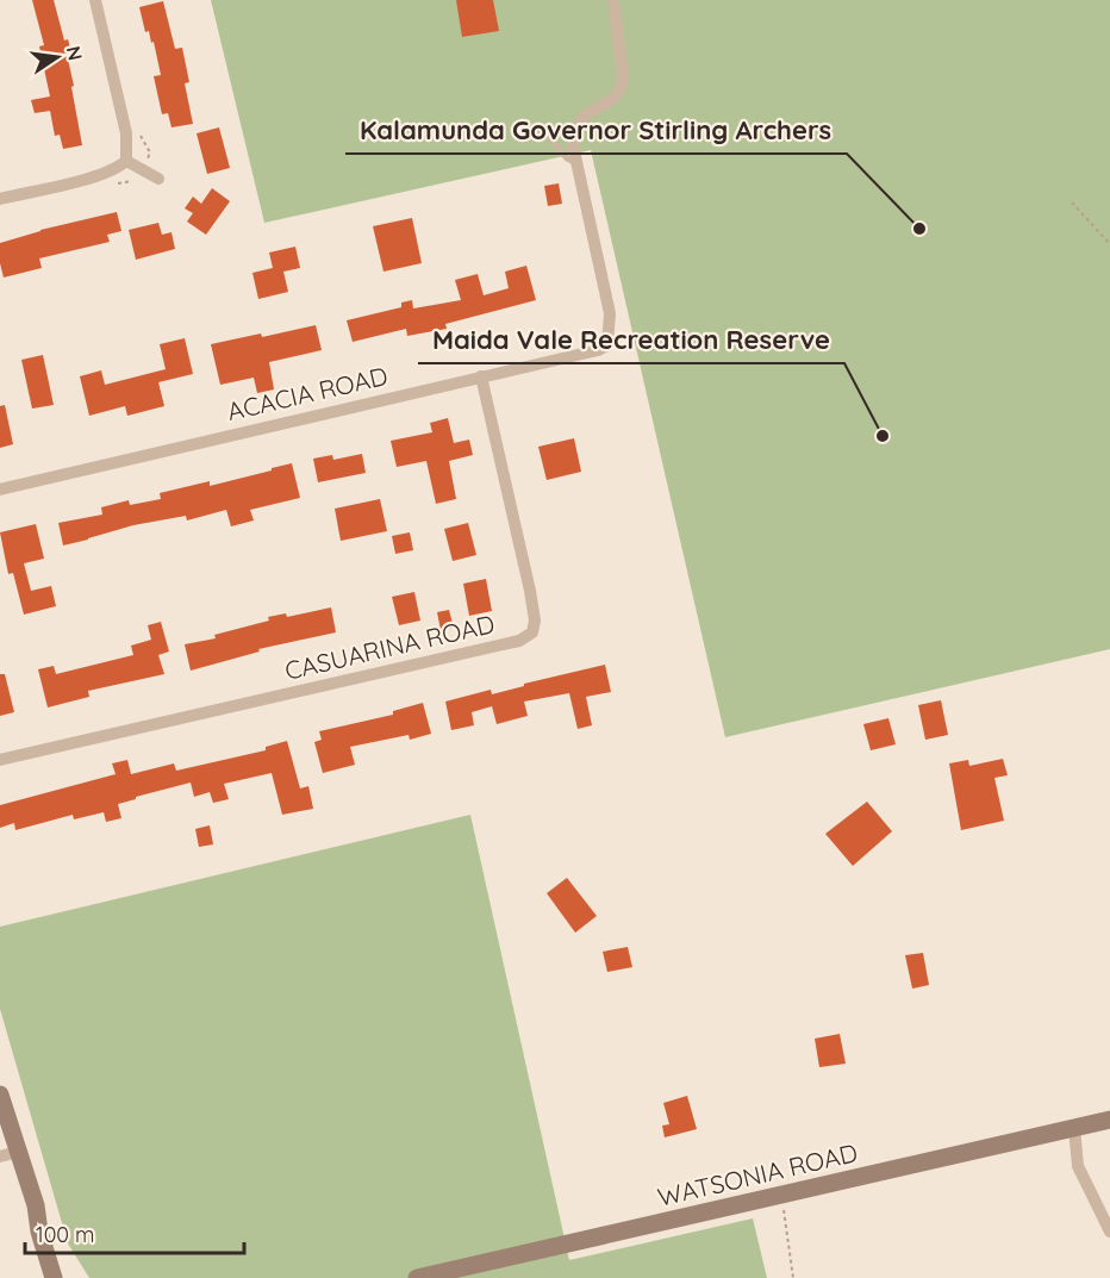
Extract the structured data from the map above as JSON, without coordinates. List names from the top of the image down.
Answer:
{
  "streets": {
    "street": ["ACACIA ROAD", "CASUARINA ROAD", "WATSONIA ROAD"]
  },
  "crossings": [
    ["ACACIA ROAD", "CASUARINA ROAD"]
  ],
  "places": ["Kalamunda Governor Stirling Archers", "Maida Vale Recreation Reserve"],
  "scale_bar": "100 m",
  "north": "right"
}
